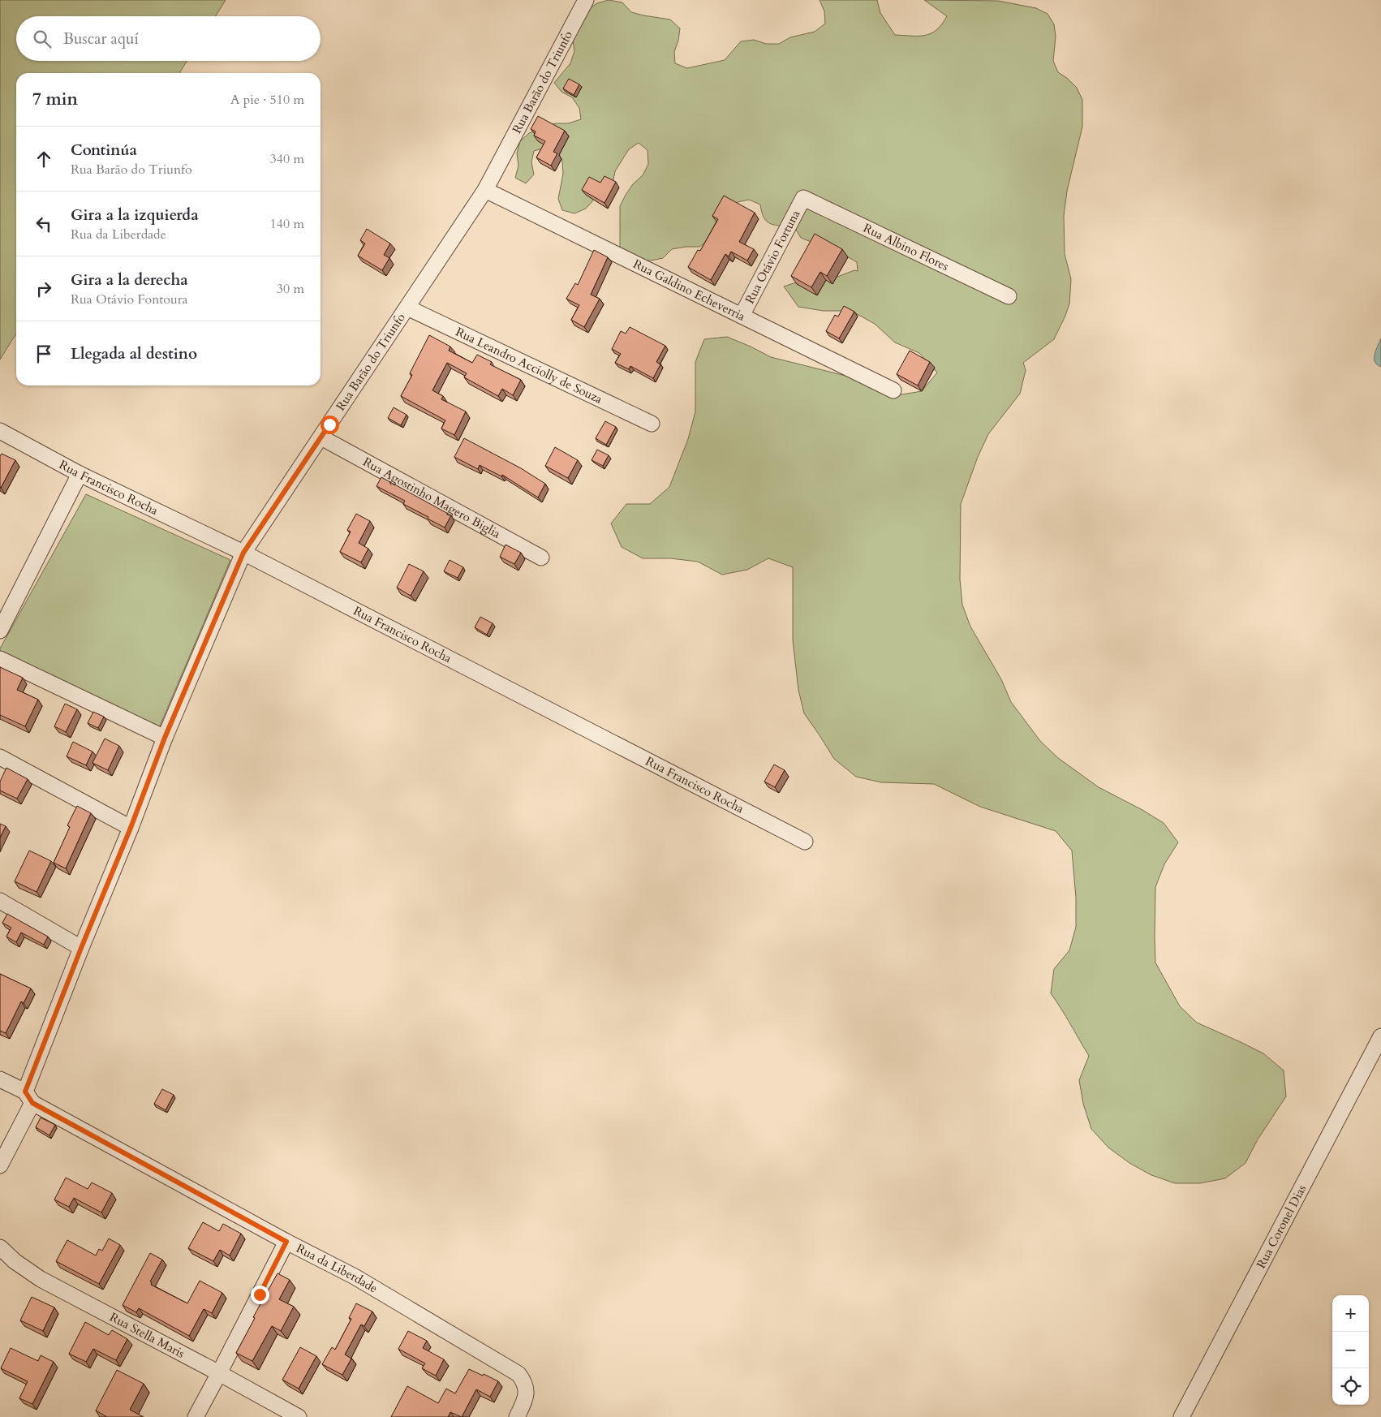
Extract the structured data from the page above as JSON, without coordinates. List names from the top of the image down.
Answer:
{
  "streets": {
    "street": [
      "Rua Barão do Triunfo",
      "Rua Albino Flores",
      "Rua Otávio Fortuna",
      "Rua Galdino Echeverria",
      "Rua Leandro Acciolly de Souza",
      "Rua Francisco Rocha",
      "Rua Agostinho Magero Biglia",
      "Rua Coronel Dias",
      "Rua da Liberdade",
      "Rua Stella Maris"
    ]
  },
  "crossings": [
    ["Rua Barão do Triunfo", "Rua Galdino Echeverria"],
    ["Rua Barão do Triunfo", "Rua Leandro Acciolly de Souza"],
    ["Rua Barão do Triunfo", "Rua Francisco Rocha"],
    ["Rua Barão do Triunfo", "Rua Agostinho Magero Biglia"],
    ["Rua Barão do Triunfo", "Rua da Liberdade"],
    ["Rua Albino Flores", "Rua Otávio Fortuna"],
    ["Rua Otávio Fortuna", "Rua Galdino Echeverria"]
  ],
  "page": {
    "search": "Buscar aquí",
    "heading": ["7 min", "A pie · 510 m"],
    "list": [
      ["Continúa", "Rua Barão do Triunfo", "340 m"],
      ["Gira a la izquierda", "Rua da Liberdade", "140 m"],
      ["Gira a la derecha", "Rua Otávio Fontoura", "30 m"],
      "Llegada al destino"
    ],
    "map_buttons": ["+", "−"]
  }
}
